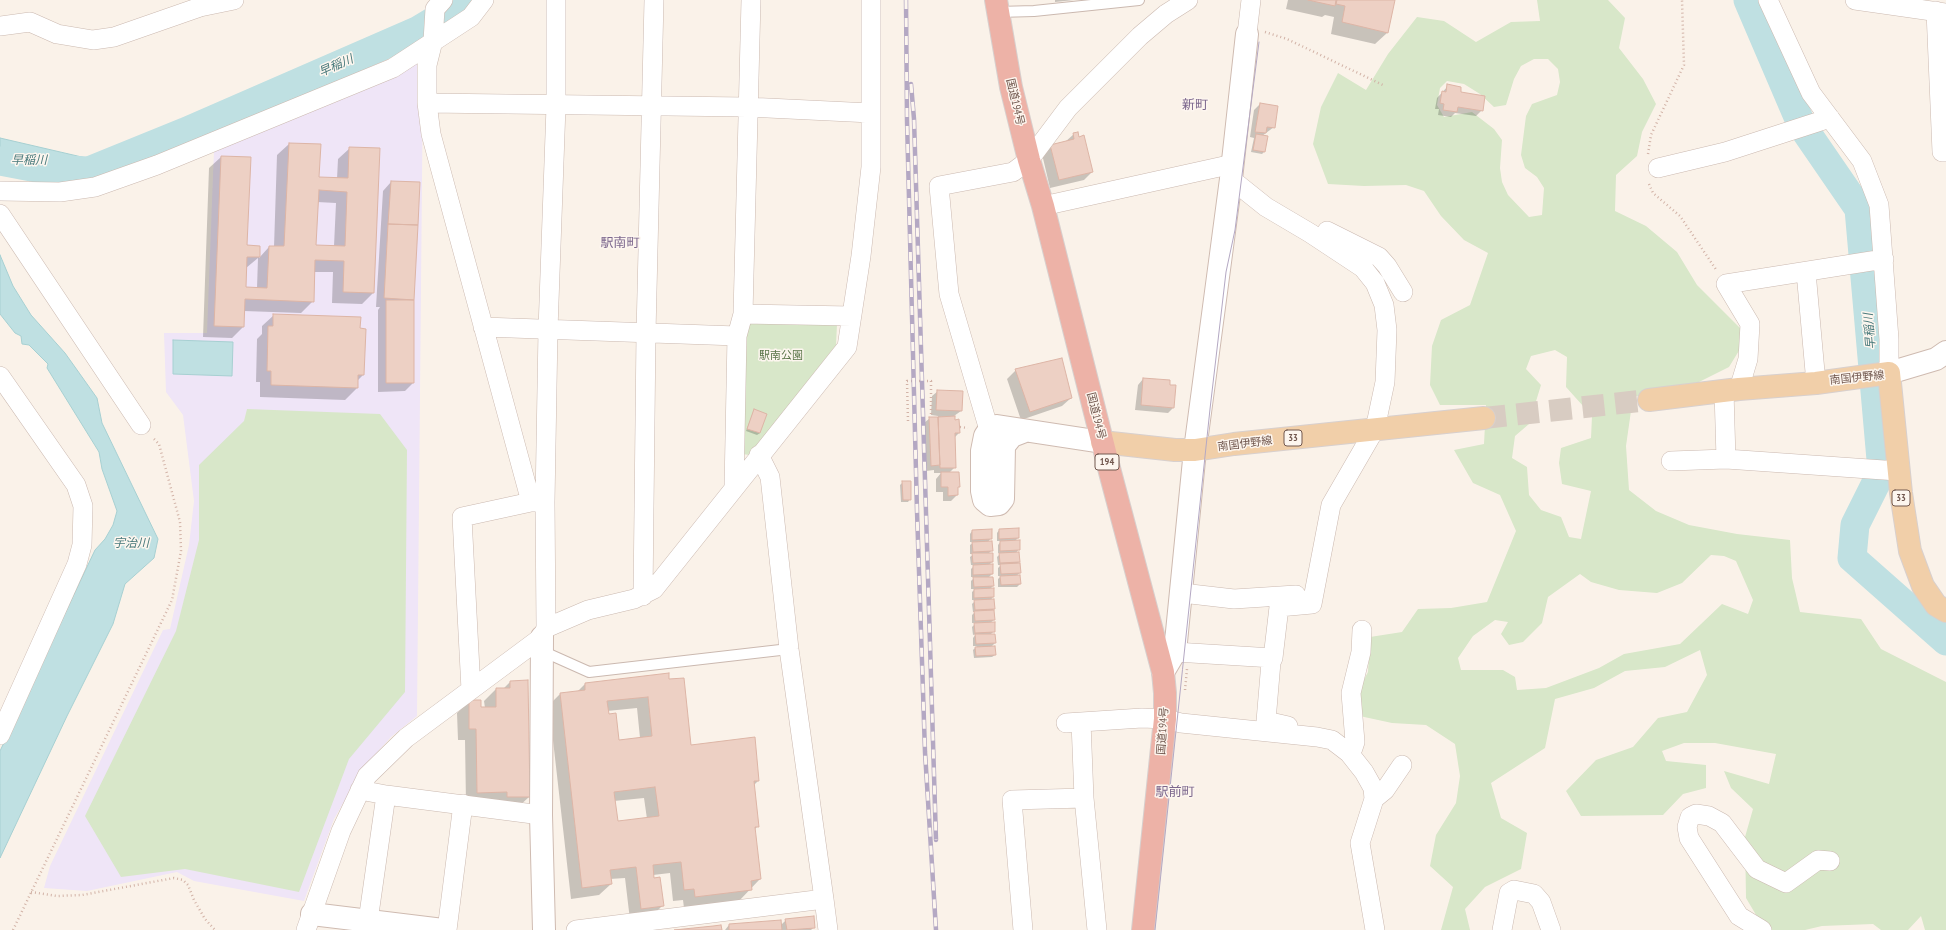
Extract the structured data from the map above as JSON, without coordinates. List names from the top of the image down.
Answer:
{
  "streets": {
    "highway": ["国道194号", "194"],
    "main road": ["南国伊野線", "33"]
  },
  "crossings": [
    ["国道194号", "南国伊野線"]
  ],
  "districts": ["新町", "駅南町", "駅前町"],
  "water": ["早稲川", "宇治川"],
  "parks": ["駅南公園"]
}
